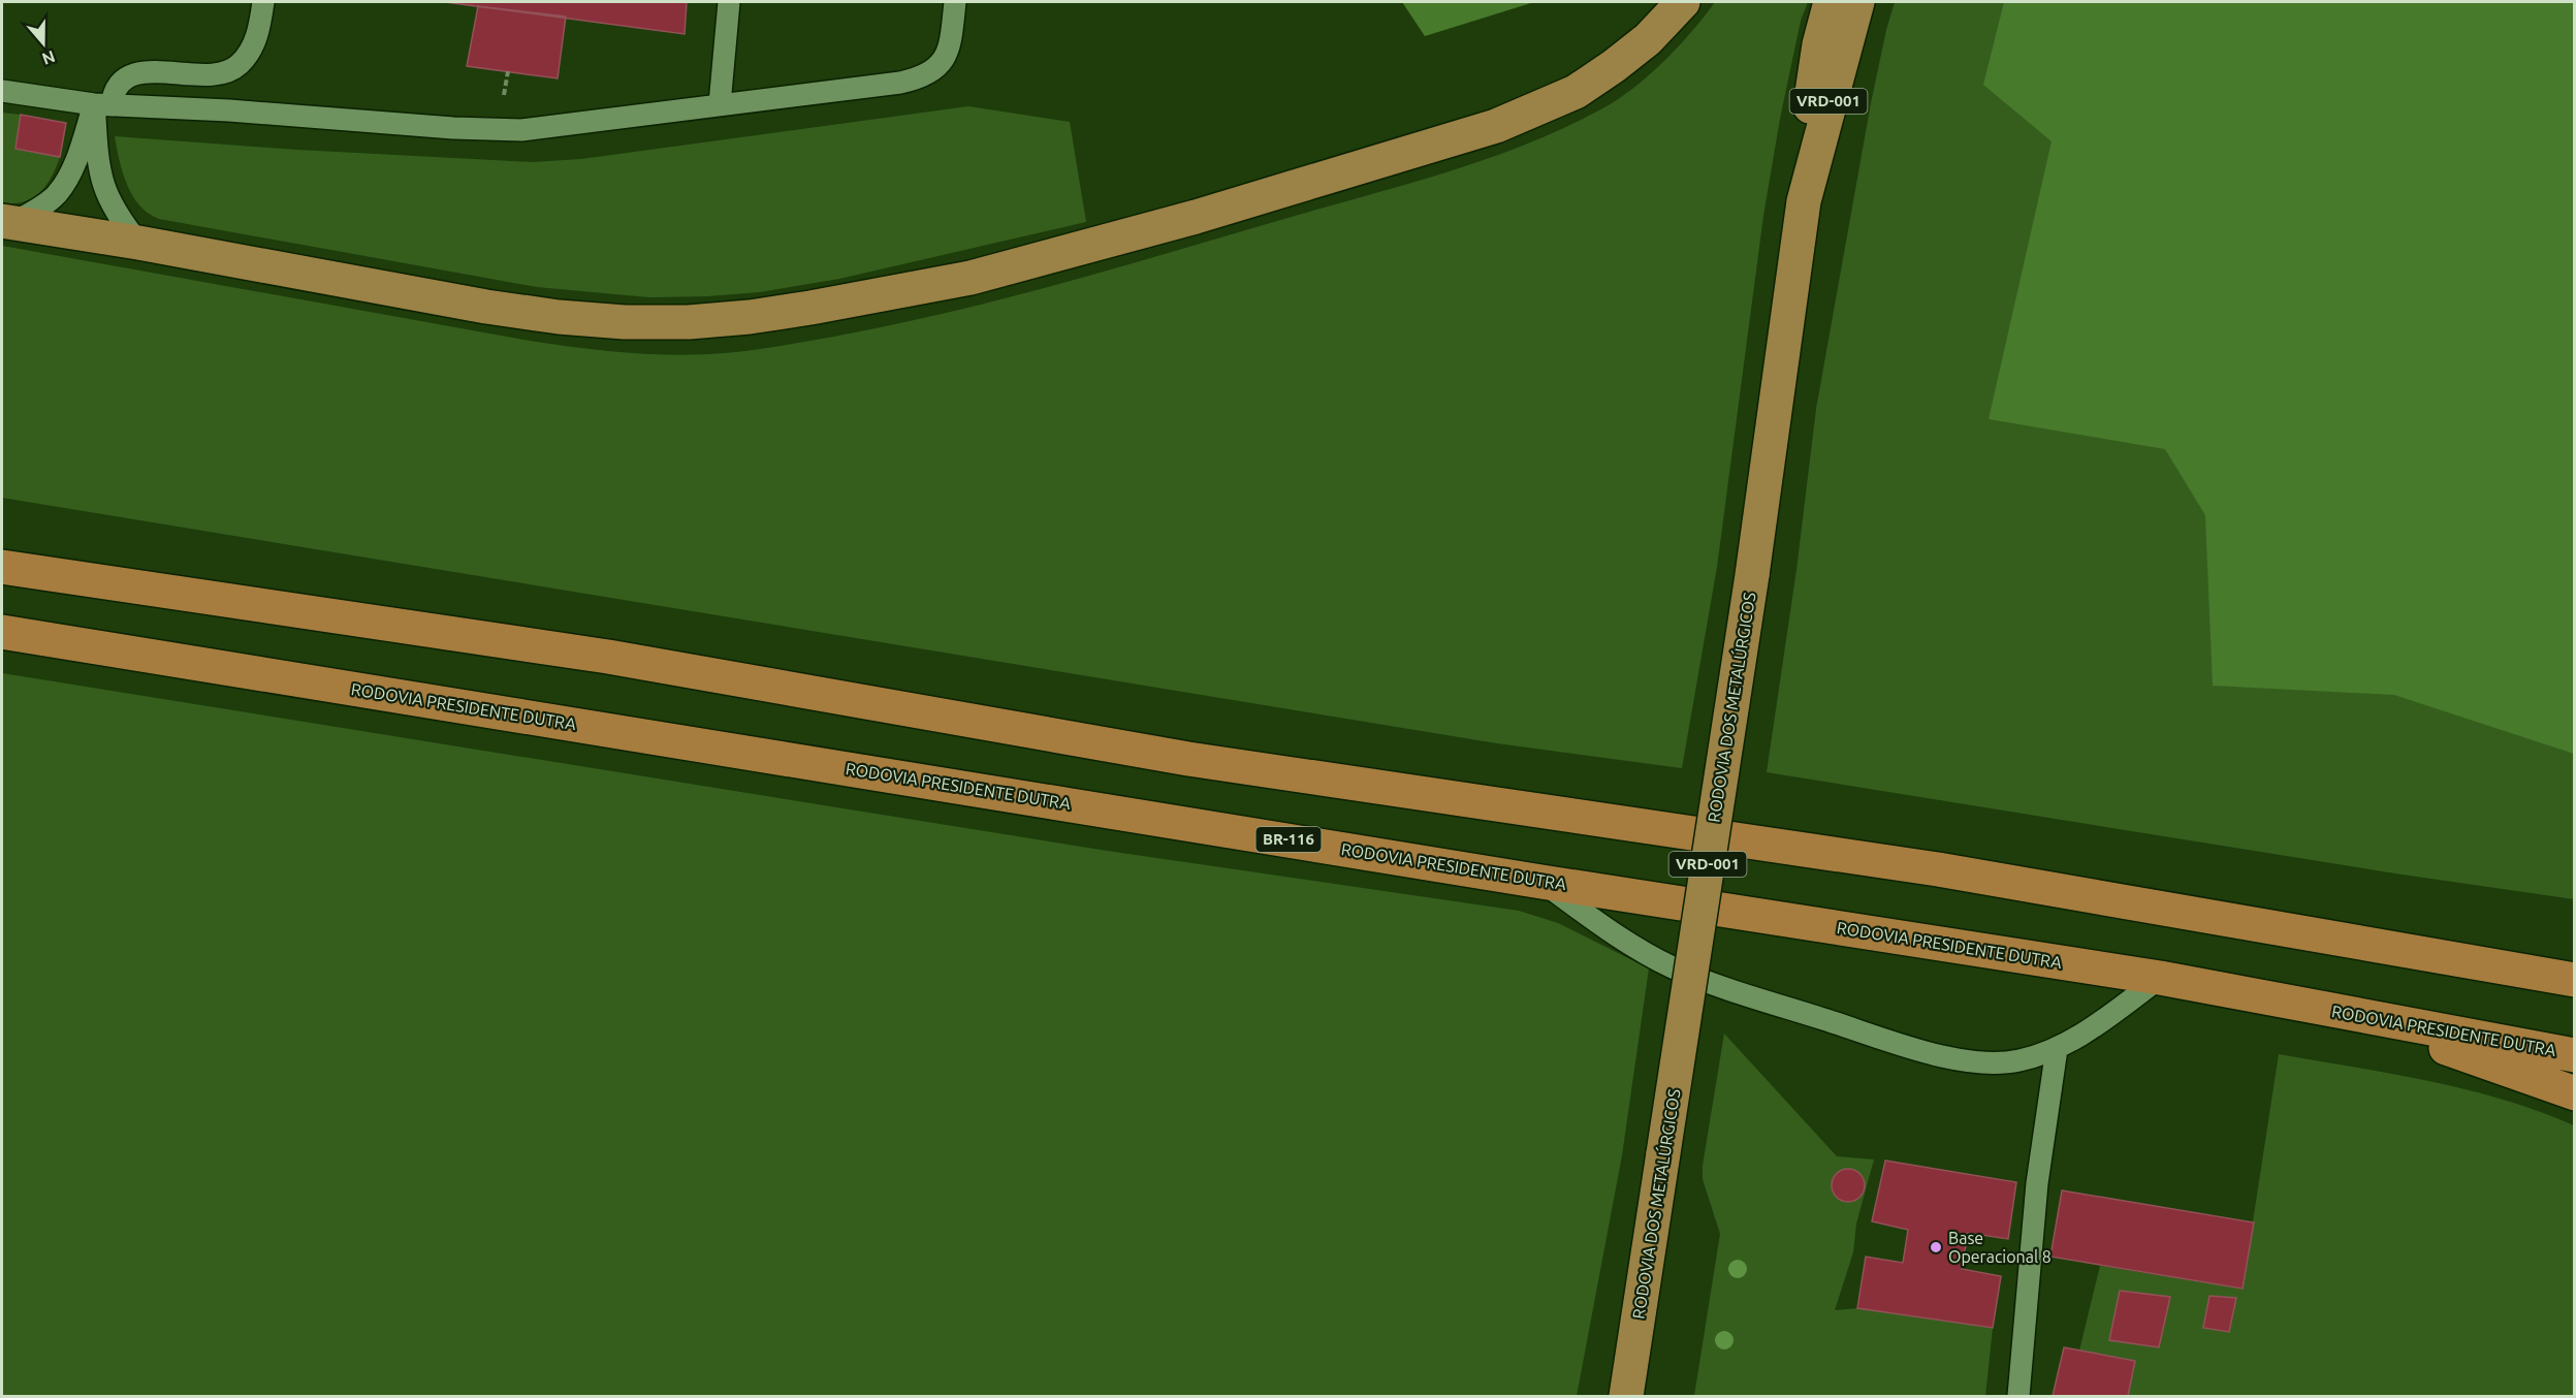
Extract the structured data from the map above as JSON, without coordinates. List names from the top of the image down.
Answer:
{
  "streets": {
    "highway": [
      "VRD-001",
      "RODOVIA PRESIDENTE DUTRA",
      "RODOVIA DOS METALÚRGICOS",
      "BR-116"
    ]
  },
  "places": ["Base Operacional 8"],
  "north": "bottom"
}
